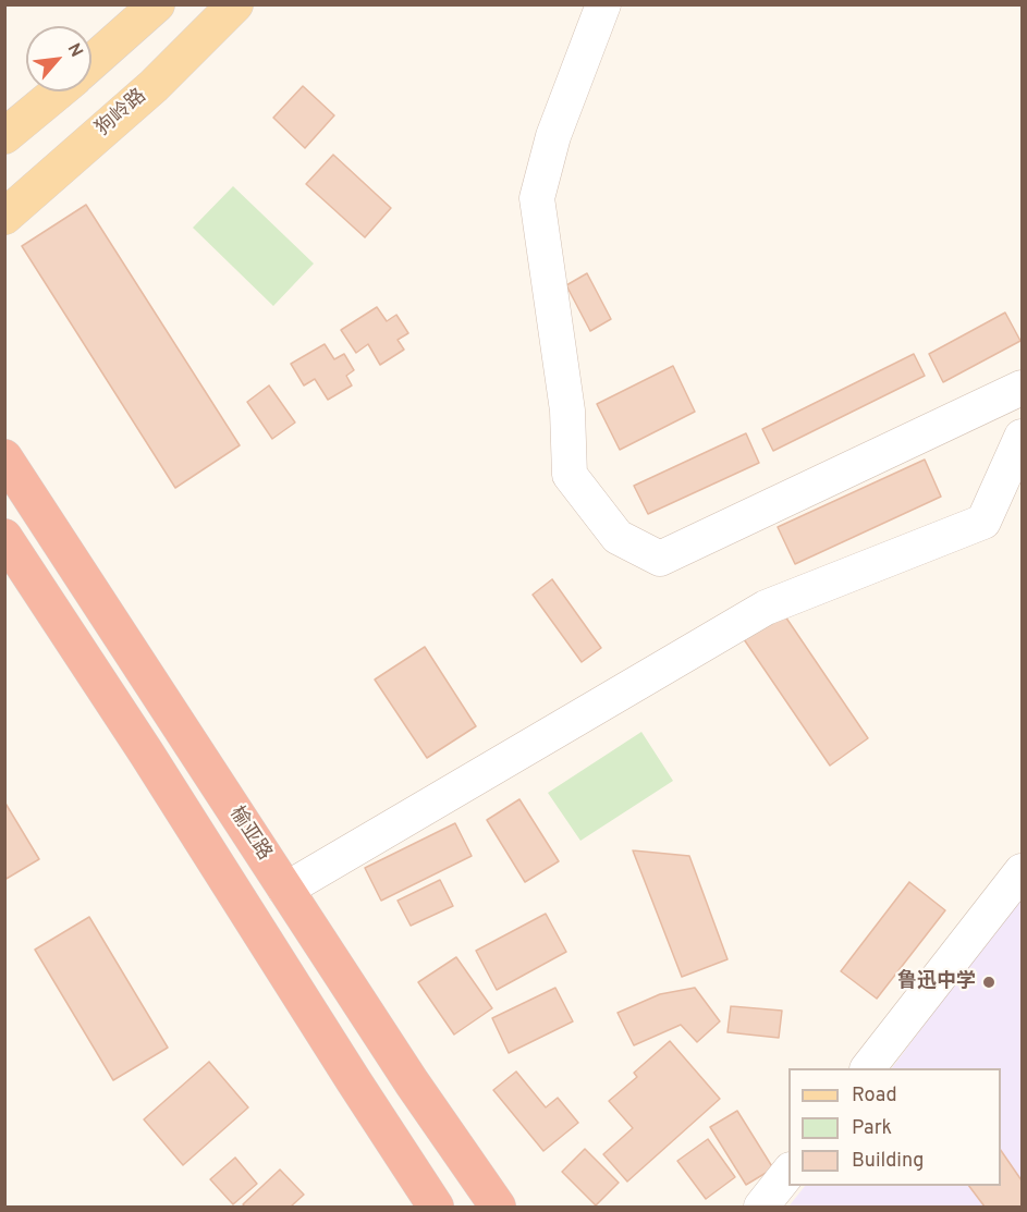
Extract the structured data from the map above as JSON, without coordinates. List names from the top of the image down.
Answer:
{
  "streets": {
    "highway": ["榆亚路"],
    "main road": ["狗岭路"]
  },
  "places": ["鲁迅中学"],
  "legend": ["Road", "Park", "Building"],
  "north": "top right"
}
